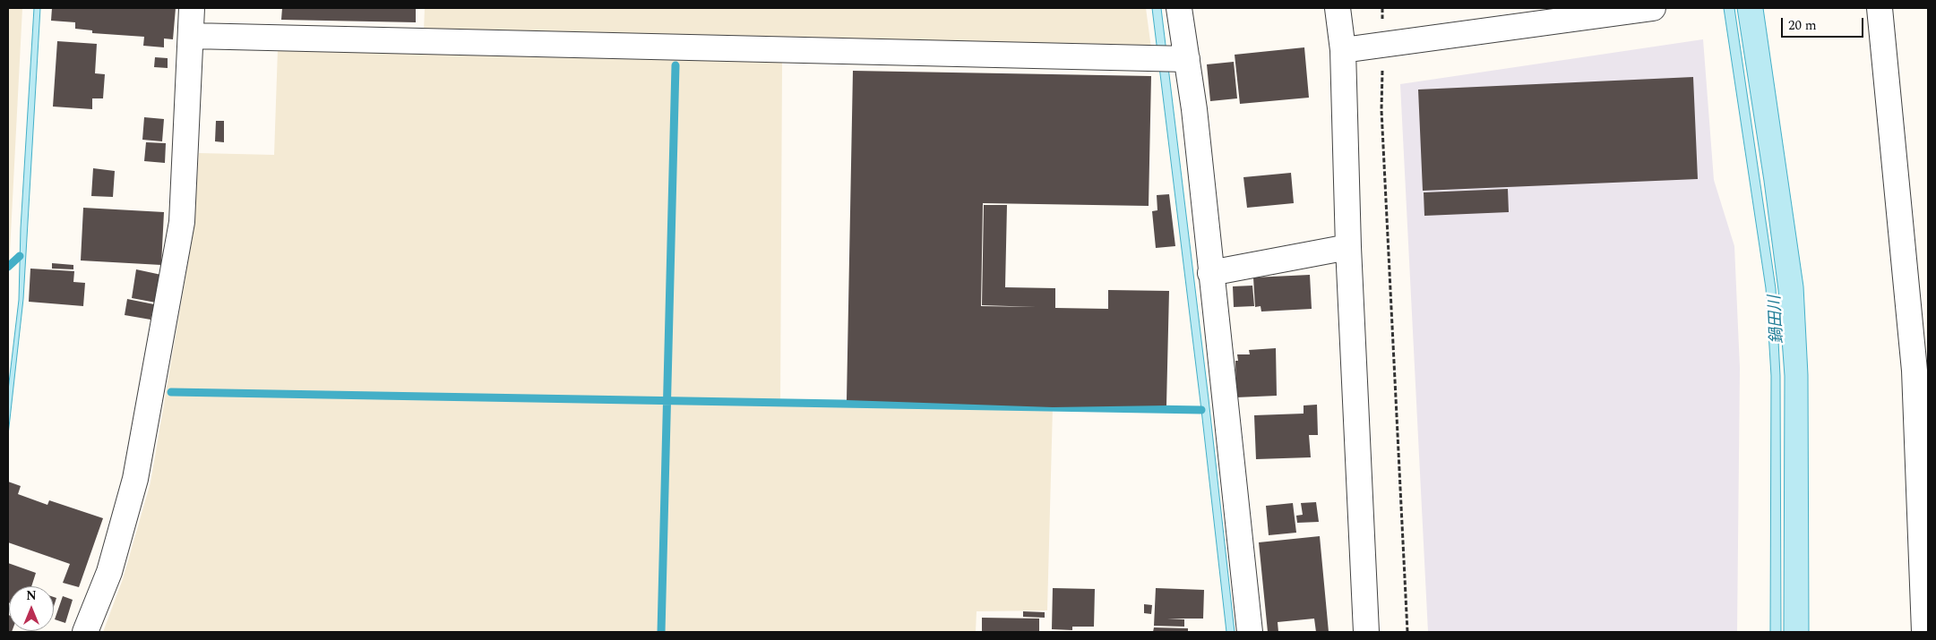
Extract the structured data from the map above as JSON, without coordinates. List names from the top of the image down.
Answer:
{
  "water": ["鍋田川"],
  "scale_bar": "20 m",
  "north": "top"
}
